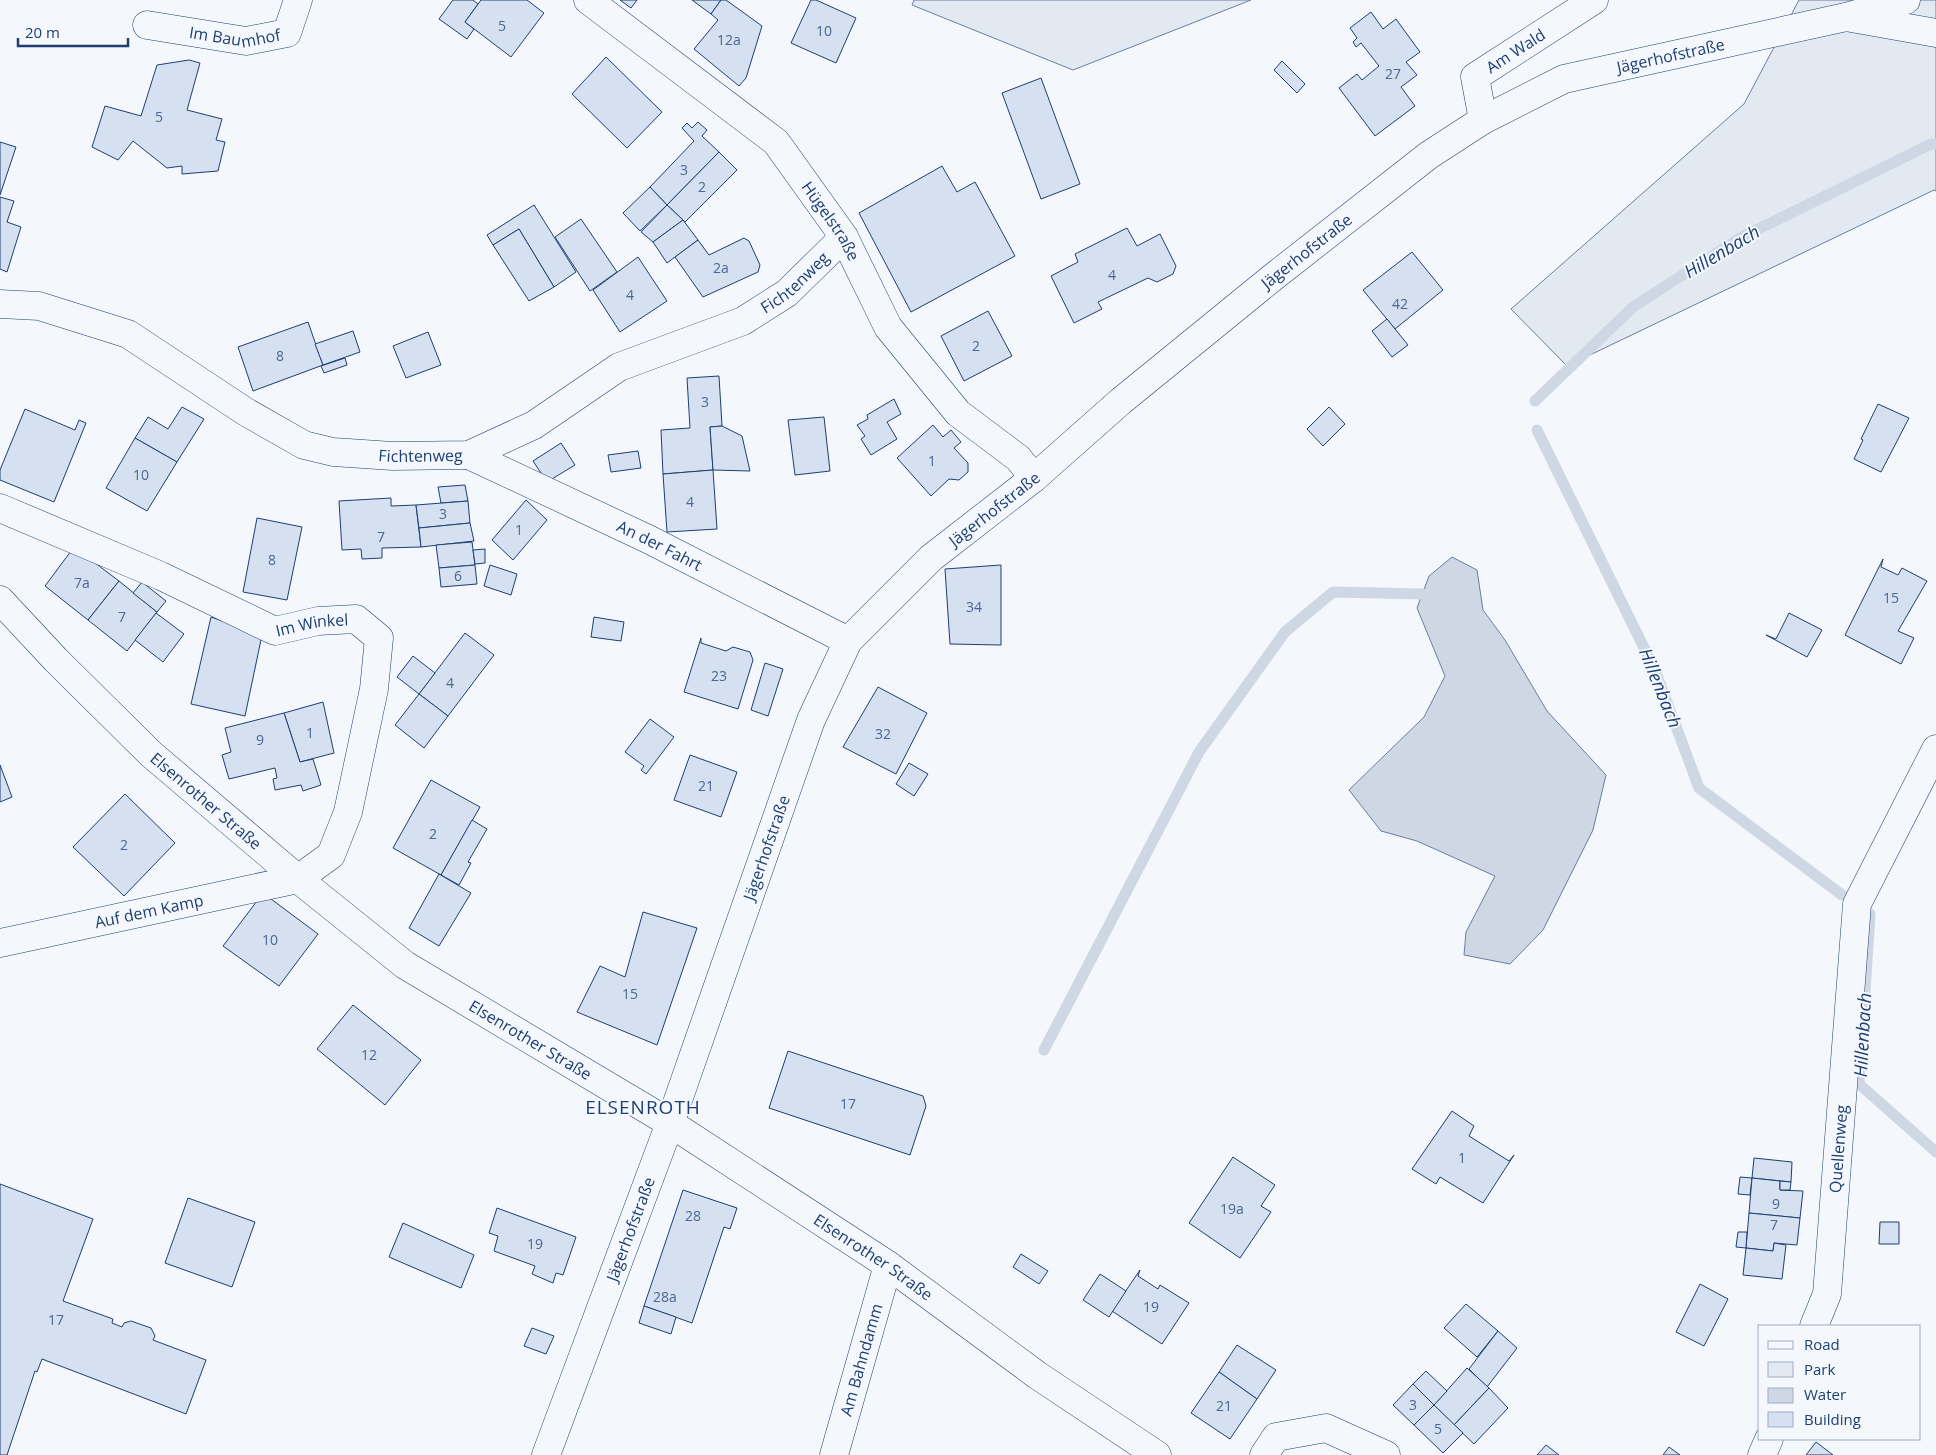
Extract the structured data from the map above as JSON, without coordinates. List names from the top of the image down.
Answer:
{
  "streets": {
    "street": [
      "Im Baumhof",
      "Am Wald",
      "Jägerhofstraße",
      "Hügelstraße",
      "Fichtenweg",
      "An der Fahrt",
      "Im Winkel",
      "Elsenrother Straße",
      "Auf dem Kamp",
      "Quellenweg",
      "Am Bahndamm"
    ]
  },
  "crossings": [
    ["Am Wald", "Jägerhofstraße"],
    ["Jägerhofstraße", "Hügelstraße"],
    ["Jägerhofstraße", "An der Fahrt"],
    ["Jägerhofstraße", "Elsenrother Straße"],
    ["Hügelstraße", "Fichtenweg"],
    ["Fichtenweg", "An der Fahrt"],
    ["Im Winkel", "Elsenrother Straße"],
    ["Im Winkel", "Auf dem Kamp"],
    ["Elsenrother Straße", "Auf dem Kamp"],
    ["Elsenrother Straße", "Am Bahndamm"]
  ],
  "districts": ["ELSENROTH"],
  "water": ["Hillenbach"],
  "house_numbers": [
    "5",
    "10",
    "12a",
    "27",
    "5",
    "3",
    "2",
    "2a",
    "4",
    "4",
    "42",
    "2",
    "8",
    "3",
    "1",
    "10",
    "4",
    "3",
    "1",
    "7",
    "8",
    "6",
    "7a",
    "15",
    "34",
    "7",
    "23",
    "4",
    "1",
    "32",
    "9",
    "21",
    "2",
    "2",
    "10",
    "15",
    "12",
    "17",
    "1",
    "9",
    "19a",
    "28",
    "7",
    "19",
    "28a",
    "19",
    "17",
    "3",
    "21",
    "5"
  ],
  "legend": [
    "Road",
    "Park",
    "Water",
    "Building"
  ],
  "scale_bar": "20 m"
}
